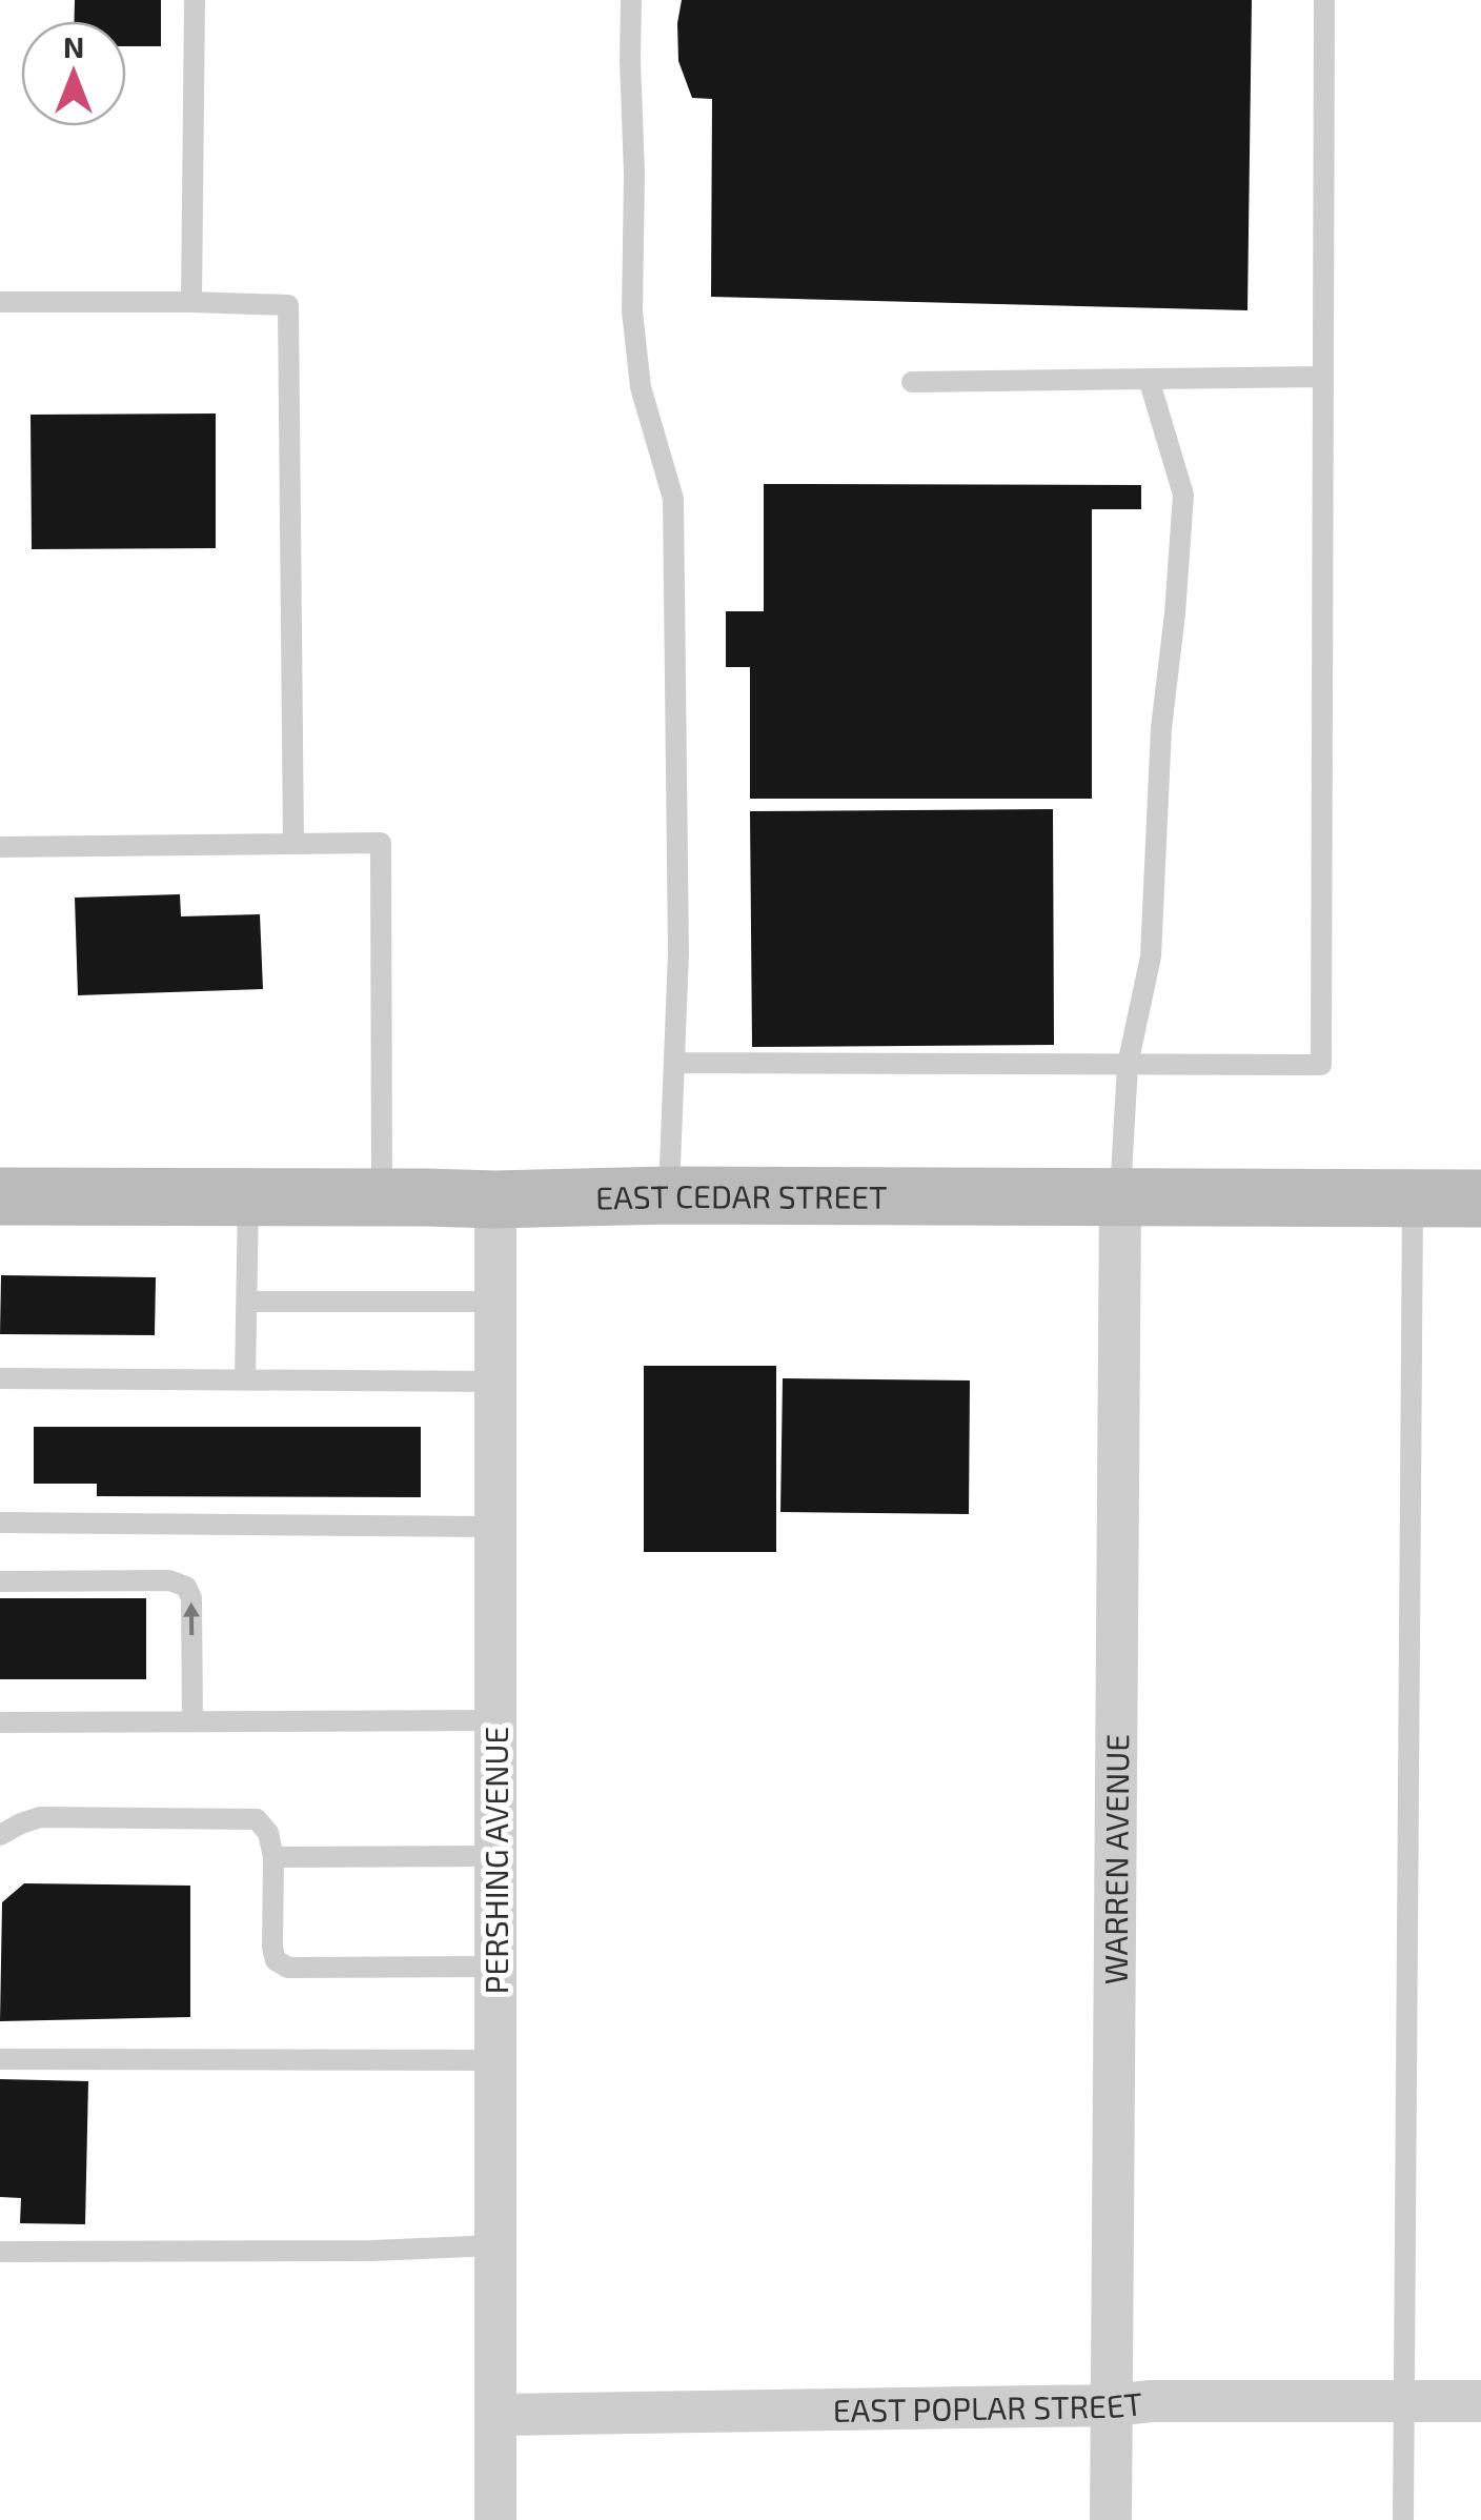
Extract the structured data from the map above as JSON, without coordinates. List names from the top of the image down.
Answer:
{
  "streets": {
    "street": [
      "EAST CEDAR STREET",
      "WARREN AVENUE",
      "PERSHING AVENUE",
      "EAST POPLAR STREET"
    ]
  },
  "crossings": [
    ["EAST CEDAR STREET", "WARREN AVENUE"],
    ["EAST CEDAR STREET", "PERSHING AVENUE"],
    ["WARREN AVENUE", "EAST POPLAR STREET"],
    ["PERSHING AVENUE", "EAST POPLAR STREET"]
  ],
  "north": "top"
}
